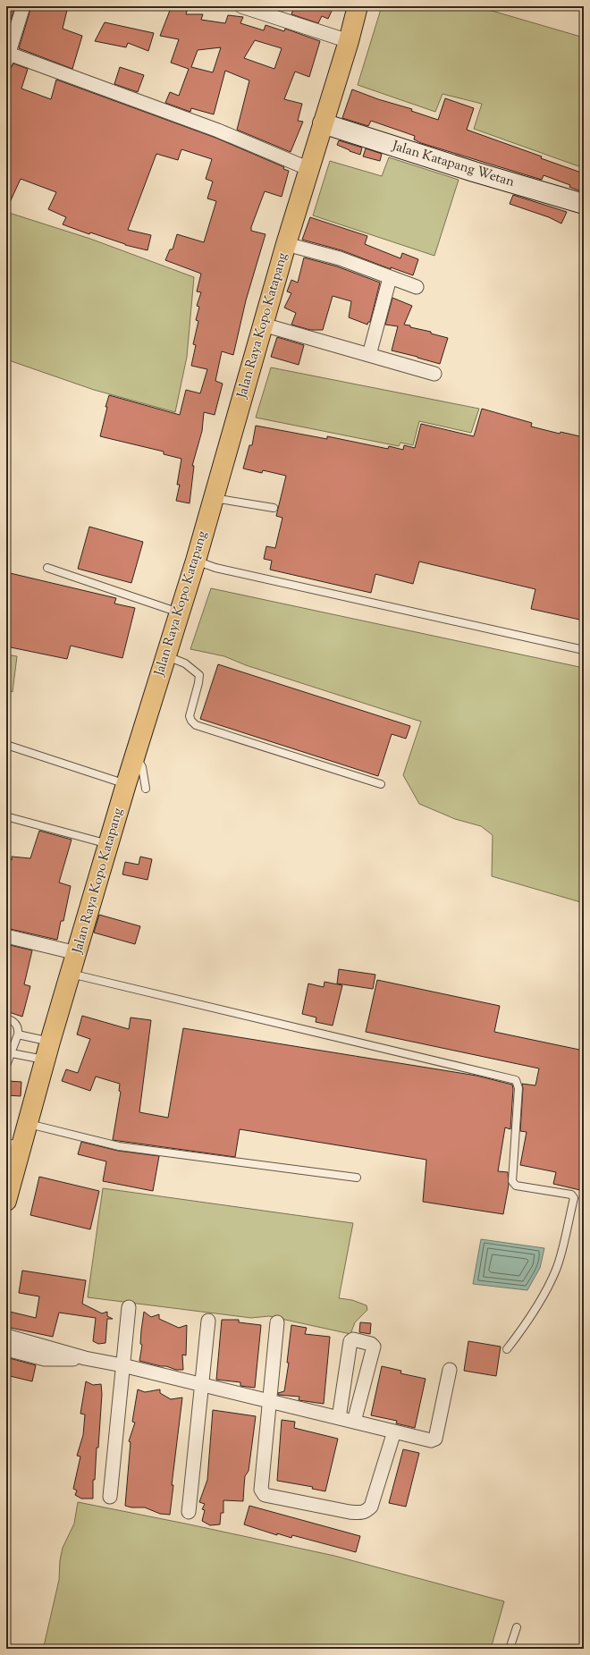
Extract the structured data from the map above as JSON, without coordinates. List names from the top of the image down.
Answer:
{
  "streets": {
    "main road": ["Jalan Raya Kopo Katapang"],
    "street": ["Jalan Katapang Wetan"]
  },
  "crossings": [
    ["Jalan Katapang Wetan", "Jalan Raya Kopo Katapang"]
  ]
}
